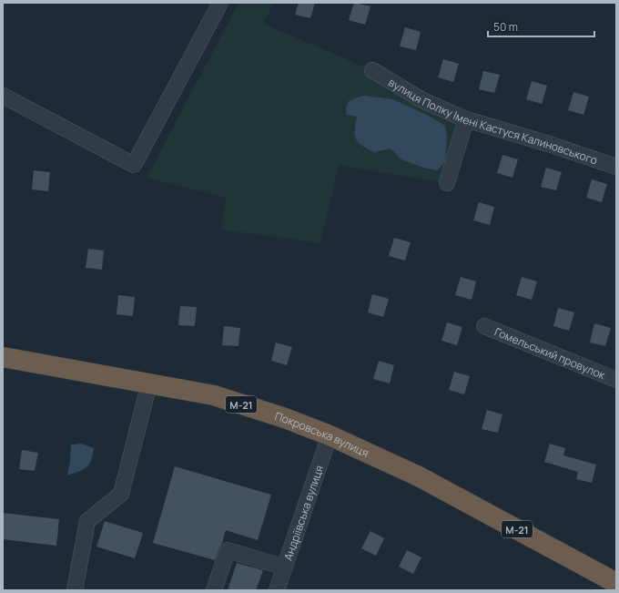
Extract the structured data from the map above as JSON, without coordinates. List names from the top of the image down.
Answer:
{
  "streets": {
    "highway": ["М-21", "Покровська вулиця"],
    "street": ["вулиця Полку Імені Кастуся Калиновського", "Гомельський провулок", "Андріївська вулиця"]
  },
  "crossings": [
    ["Покровська вулиця", "Андріївська вулиця"]
  ],
  "scale_bar": "50 m"
}
